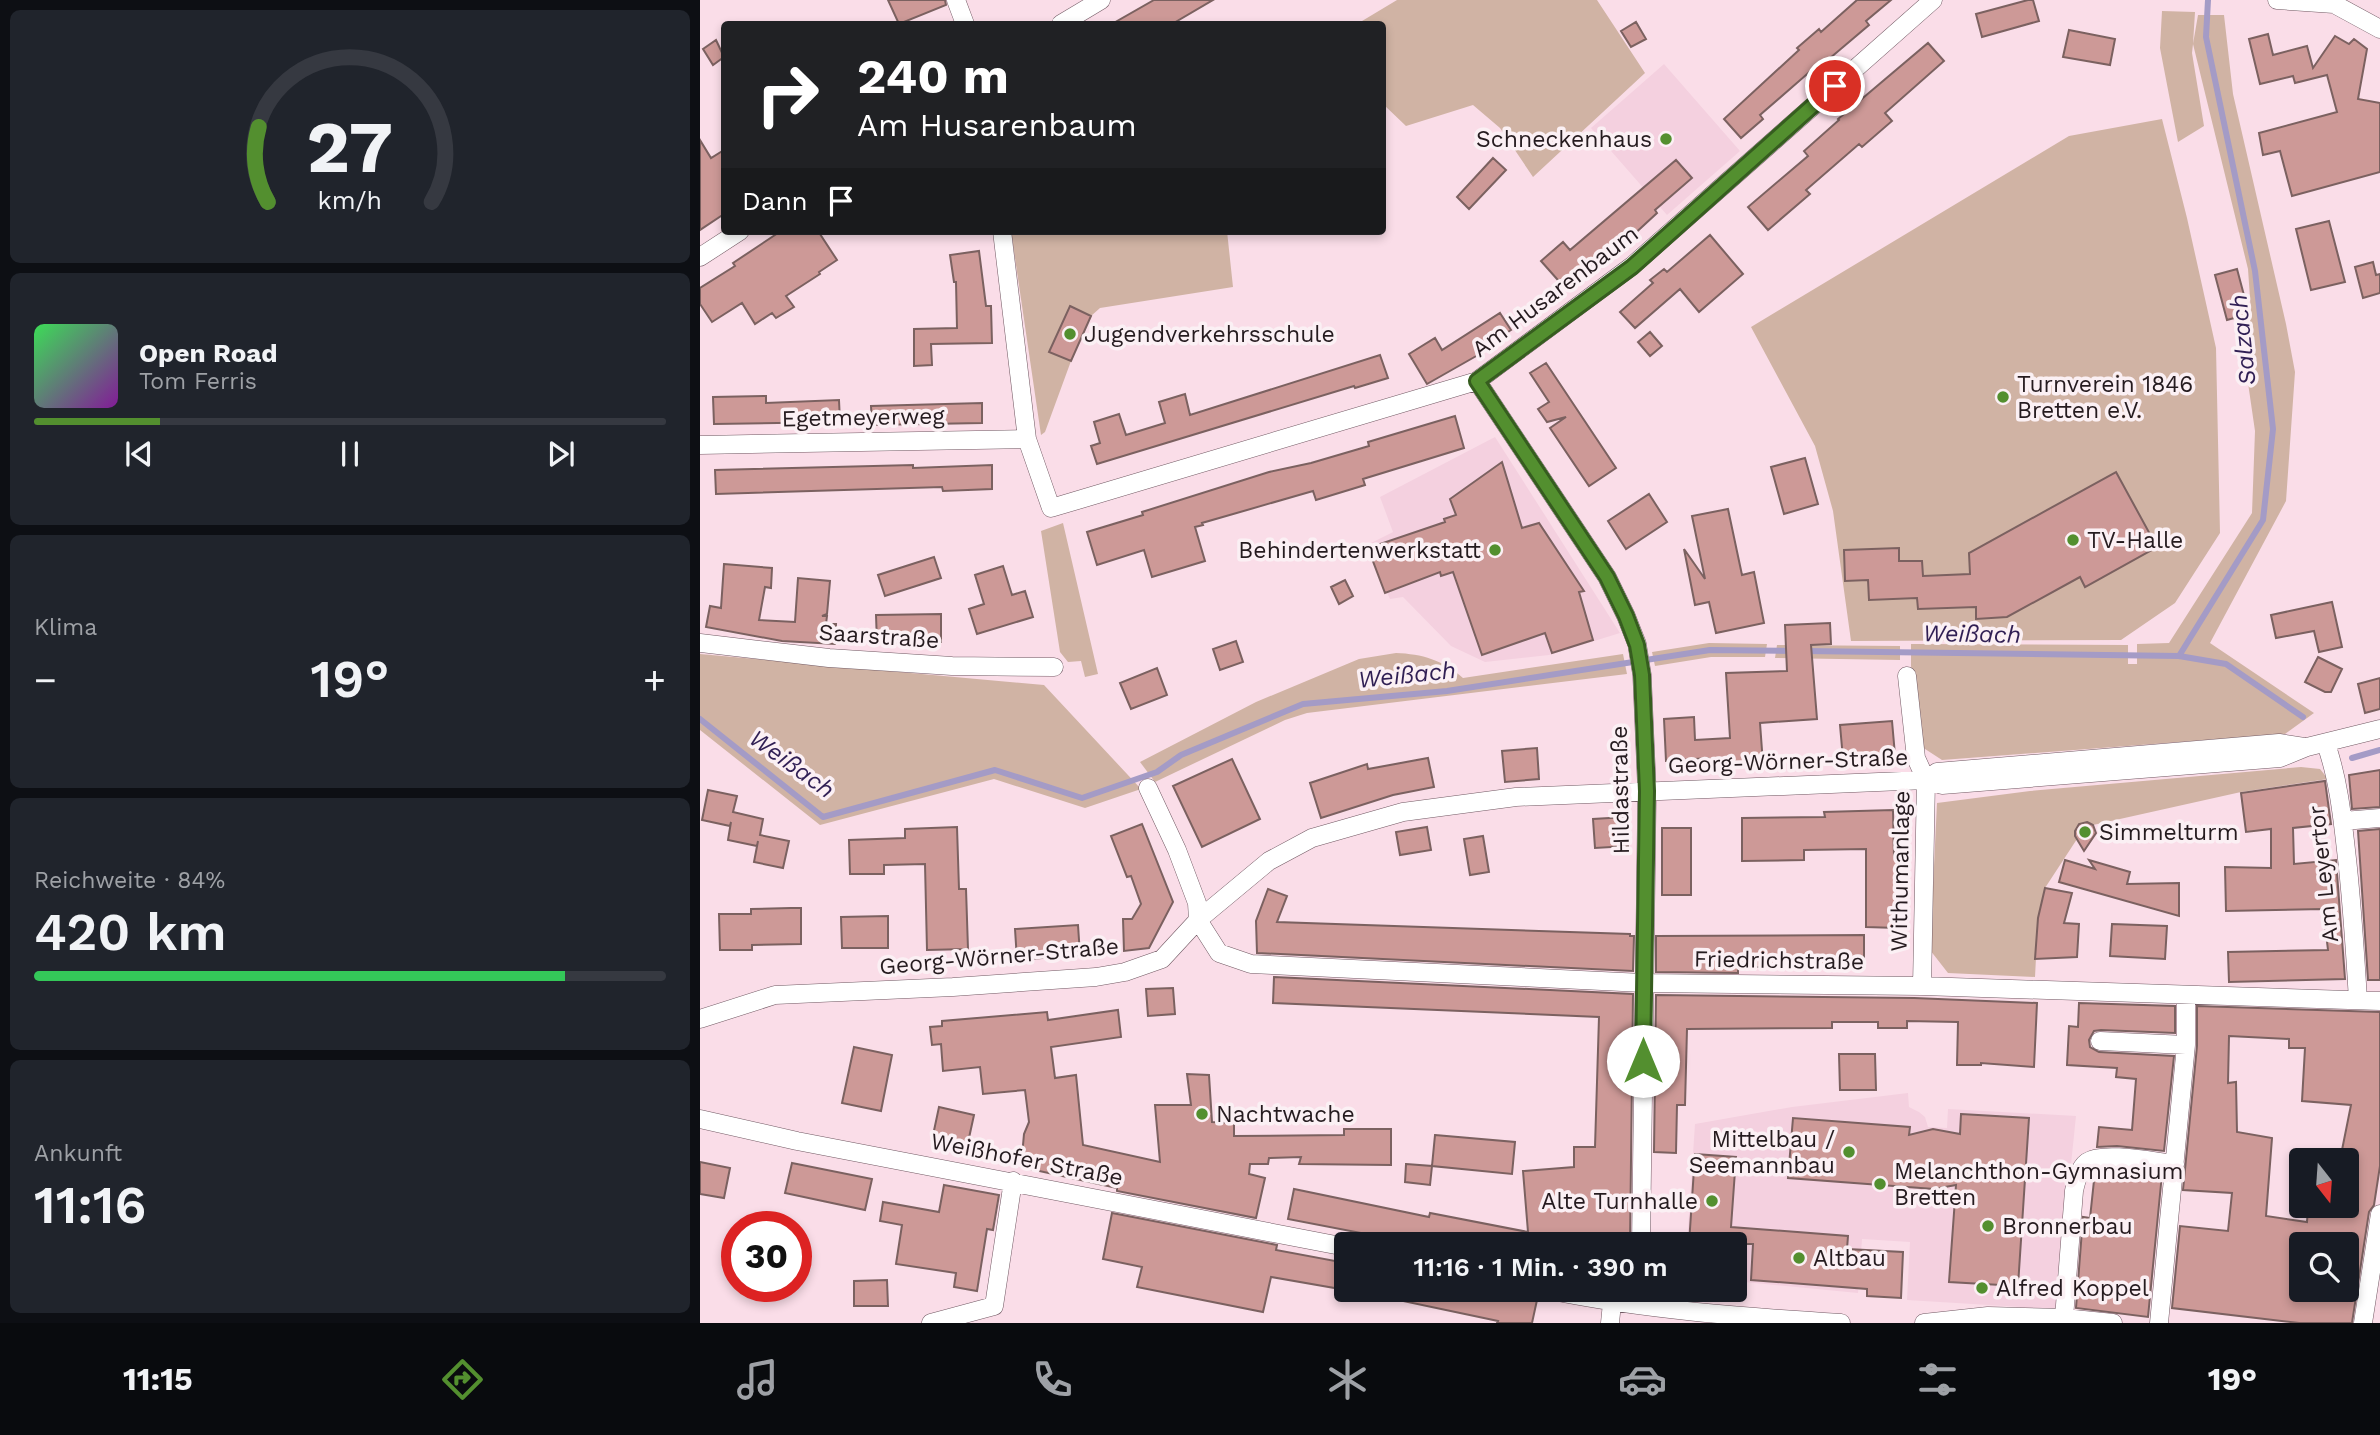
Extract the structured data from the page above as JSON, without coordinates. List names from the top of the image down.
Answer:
{
  "streets": {
    "street": [
      "Am Husarenbaum",
      "Egetmeyerweg",
      "Saarstraße",
      "Georg-Wörner-Straße",
      "Hildastraße",
      "Withumanlage",
      "Am Leyertor",
      "Friedrichstraße",
      "Weißhofer Straße"
    ]
  },
  "crossings": [
    ["Am Husarenbaum", "Egetmeyerweg"],
    ["Am Husarenbaum", "Hildastraße"],
    ["Georg-Wörner-Straße", "Hildastraße"],
    ["Georg-Wörner-Straße", "Withumanlage"],
    ["Georg-Wörner-Straße", "Am Leyertor"],
    ["Georg-Wörner-Straße", "Friedrichstraße"],
    ["Hildastraße", "Friedrichstraße"],
    ["Withumanlage", "Friedrichstraße"],
    ["Am Leyertor", "Friedrichstraße"]
  ],
  "water": ["Salzach", "Weißach"],
  "places": [
    "Schneckenhaus",
    "Jugendverkehrsschule",
    "Turnverein 1846 Bretten e.V.",
    "TV-Halle",
    "Behindertenwerkstatt",
    "Simmelturm",
    "Nachtwache",
    "Mittelbau / Seemannbau",
    "Melanchthon-Gymnasium Bretten",
    "Alte Turnhalle",
    "Bronnerbau",
    "Altbau",
    "Alfred Koppel"
  ],
  "north": "bottom",
  "page": {
    "turn": ["240 m", "Am Husarenbaum"],
    "then": "Dann",
    "song": ["Open Road", "Tom Ferris"],
    "tile": [
      "Klima",
      ["Reichweite · 84%", "420 km"],
      ["Ankunft", "11:16"]
    ],
    "heat": ["−", "19°", "+"],
    "limit": "30",
    "trip": "11:16 · 1 Min. · 390 m",
    "tabs": ["11:15", "19°"],
    "gauge": ["27", "km/h"]
  }
}
